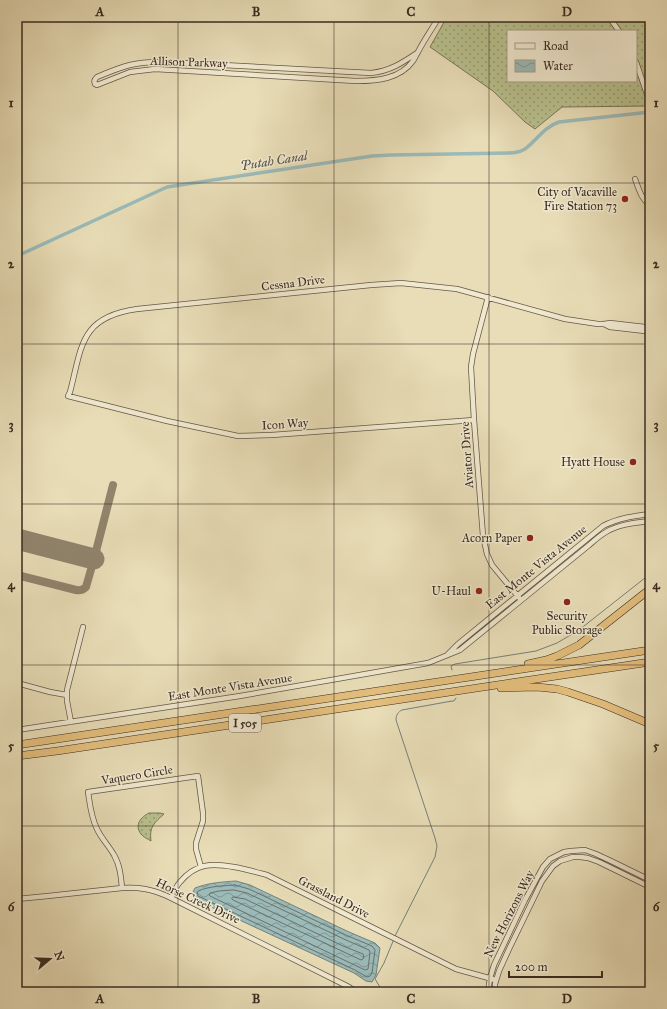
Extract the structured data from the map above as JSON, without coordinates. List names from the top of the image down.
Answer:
{
  "streets": {
    "highway": ["I 505"],
    "street": [
      "Allison Parkway",
      "Cessna Drive",
      "Icon Way",
      "Aviator Drive",
      "East Monte Vista Avenue",
      "Vaquero Circle",
      "Grassland Drive",
      "Horse Creek Drive",
      "New Horizons Way"
    ]
  },
  "crossings": [
    ["Cessna Drive", "Icon Way"],
    ["Cessna Drive", "Aviator Drive"],
    ["Icon Way", "Aviator Drive"],
    ["Aviator Drive", "East Monte Vista Avenue"],
    ["Vaquero Circle", "Grassland Drive"],
    ["Vaquero Circle", "Horse Creek Drive"],
    ["Grassland Drive", "Horse Creek Drive"],
    ["Grassland Drive", "New Horizons Way"]
  ],
  "water": ["Putah Canal"],
  "places": [
    "City of Vacaville Fire Station 73",
    "Hyatt House",
    "Acorn Paper",
    "U-Haul",
    "Security Public Storage"
  ],
  "legend": ["Road", "Water"],
  "scale_bar": "200 m",
  "north": "right",
  "grid": {
    "columns": [
      "A",
      "B",
      "C",
      "D"
    ],
    "rows": [
      "1",
      "2",
      "3",
      "4",
      "5",
      "6"
    ]
  }
}
